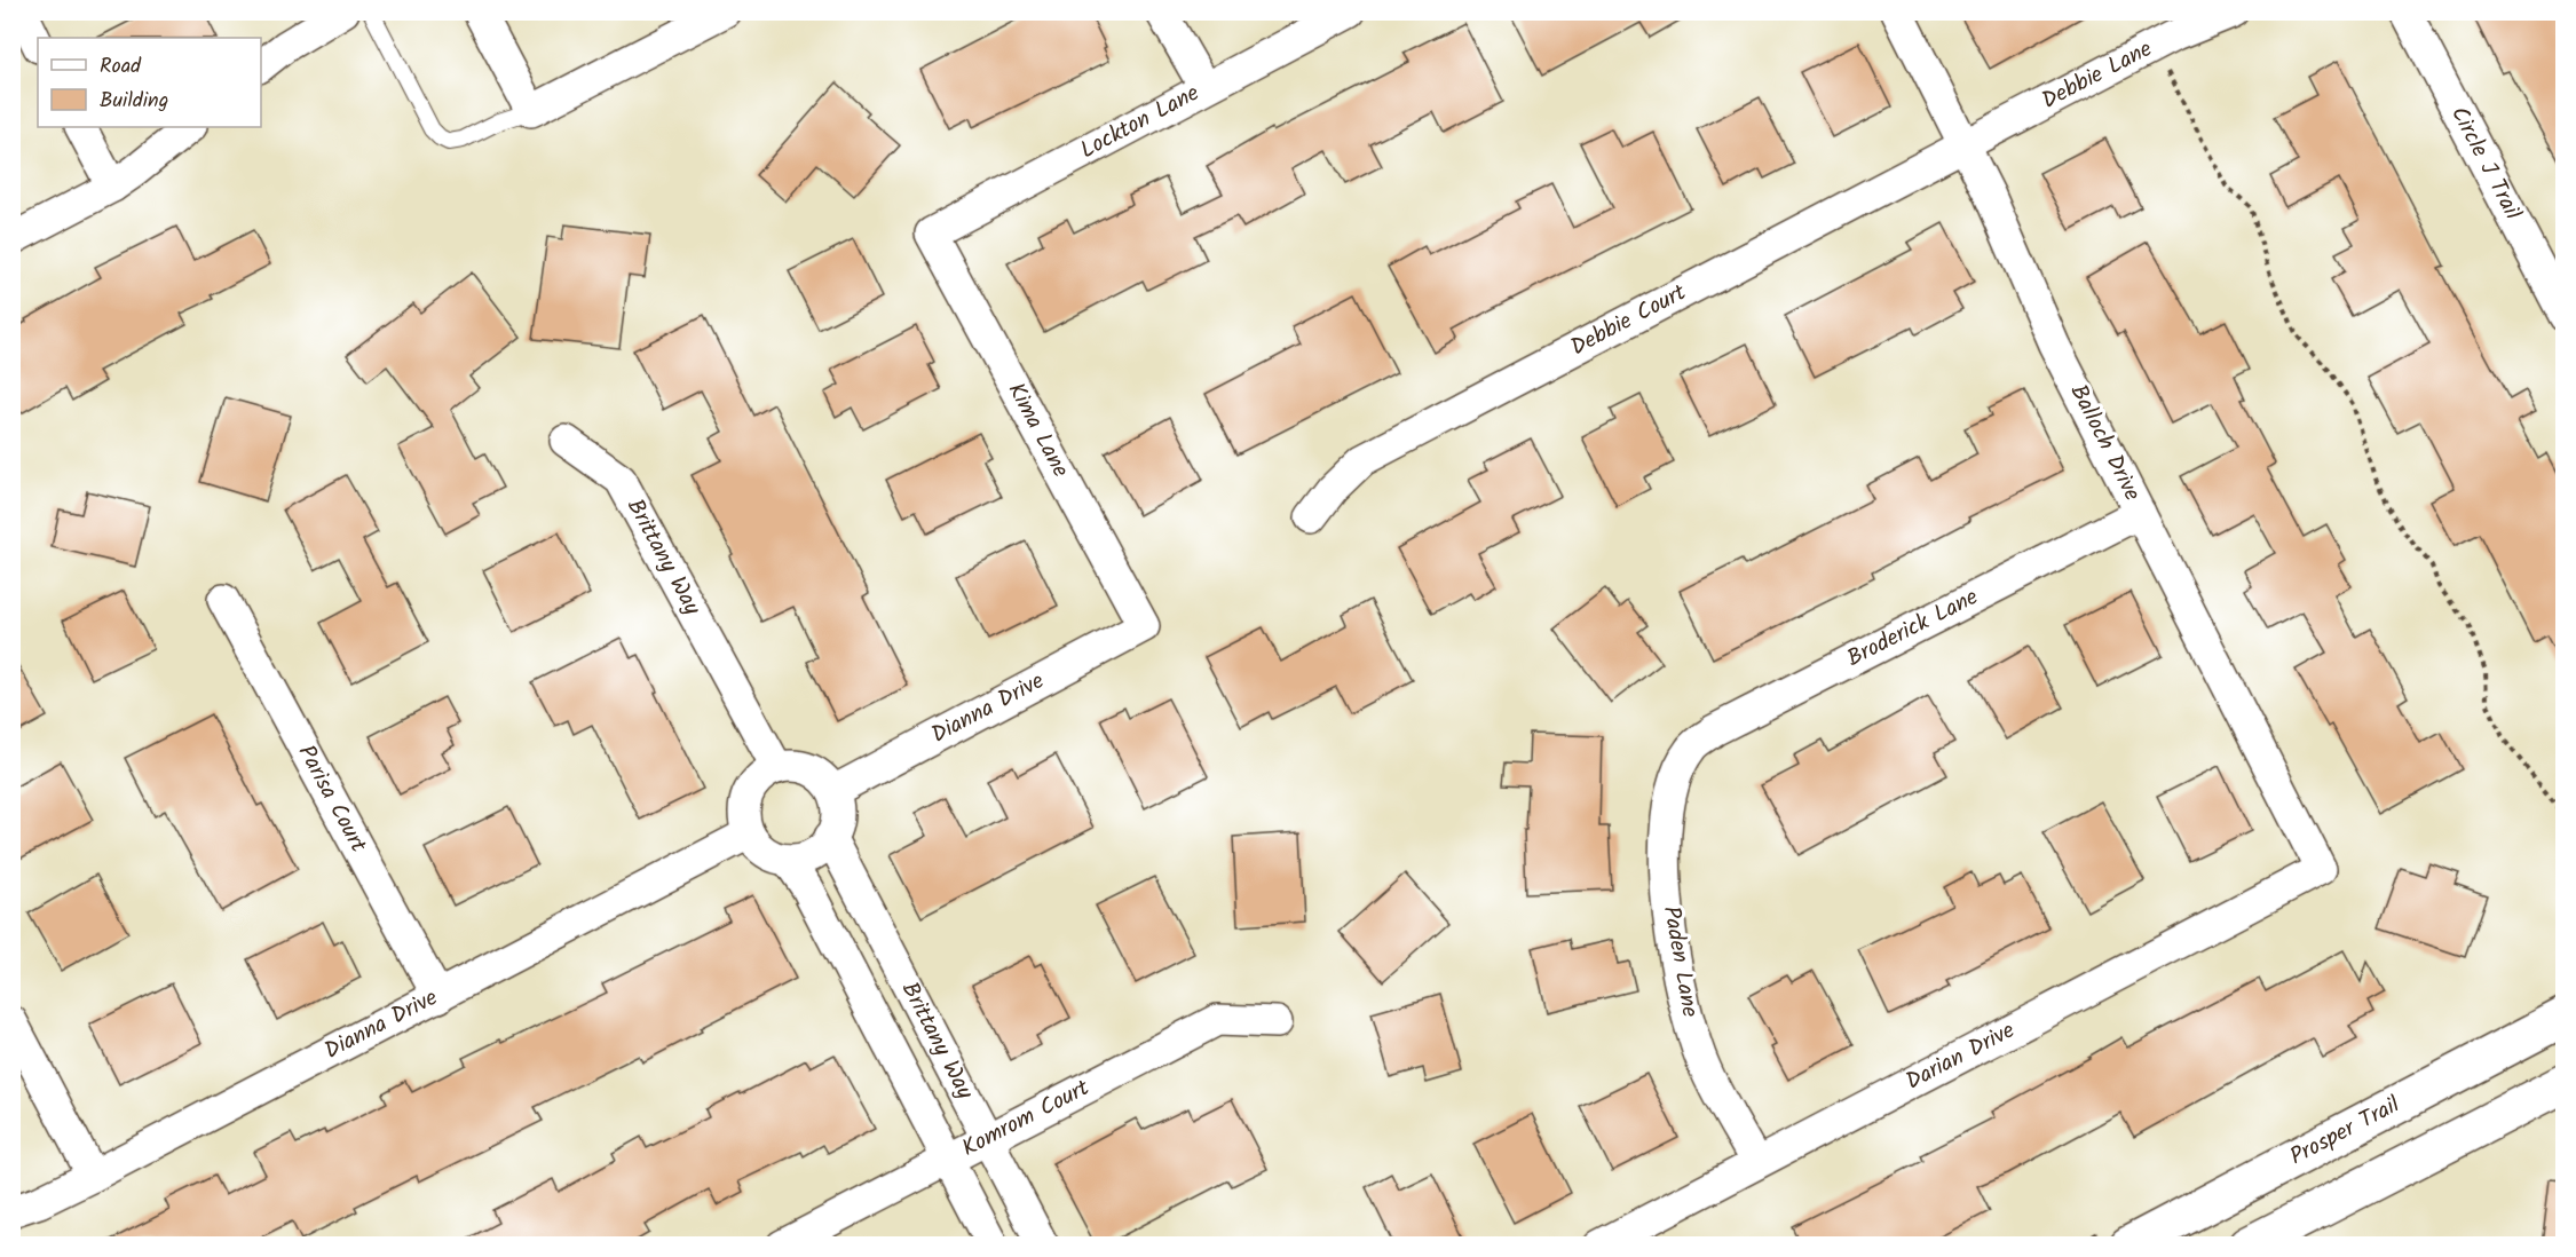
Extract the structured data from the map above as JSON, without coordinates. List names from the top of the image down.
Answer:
{
  "streets": {
    "main road": ["Prosper Trail"],
    "street": [
      "Debbie Lane",
      "Lockton Lane",
      "Circle J Trail",
      "Debbie Court",
      "Kima Lane",
      "Balloch Drive",
      "Brittany Way",
      "Broderick Lane",
      "Dianna Drive",
      "Parisa Court",
      "Paden Lane",
      "Darian Drive",
      "Komrom Court"
    ]
  },
  "crossings": [
    ["Debbie Lane", "Debbie Court"],
    ["Debbie Lane", "Balloch Drive"],
    ["Lockton Lane", "Kima Lane"],
    ["Debbie Court", "Balloch Drive"],
    ["Kima Lane", "Dianna Drive"],
    ["Balloch Drive", "Broderick Lane"],
    ["Balloch Drive", "Darian Drive"],
    ["Brittany Way", "Dianna Drive"],
    ["Brittany Way", "Komrom Court"],
    ["Broderick Lane", "Paden Lane"],
    ["Dianna Drive", "Parisa Court"],
    ["Paden Lane", "Darian Drive"]
  ],
  "legend": ["Road", "Building"]
}
